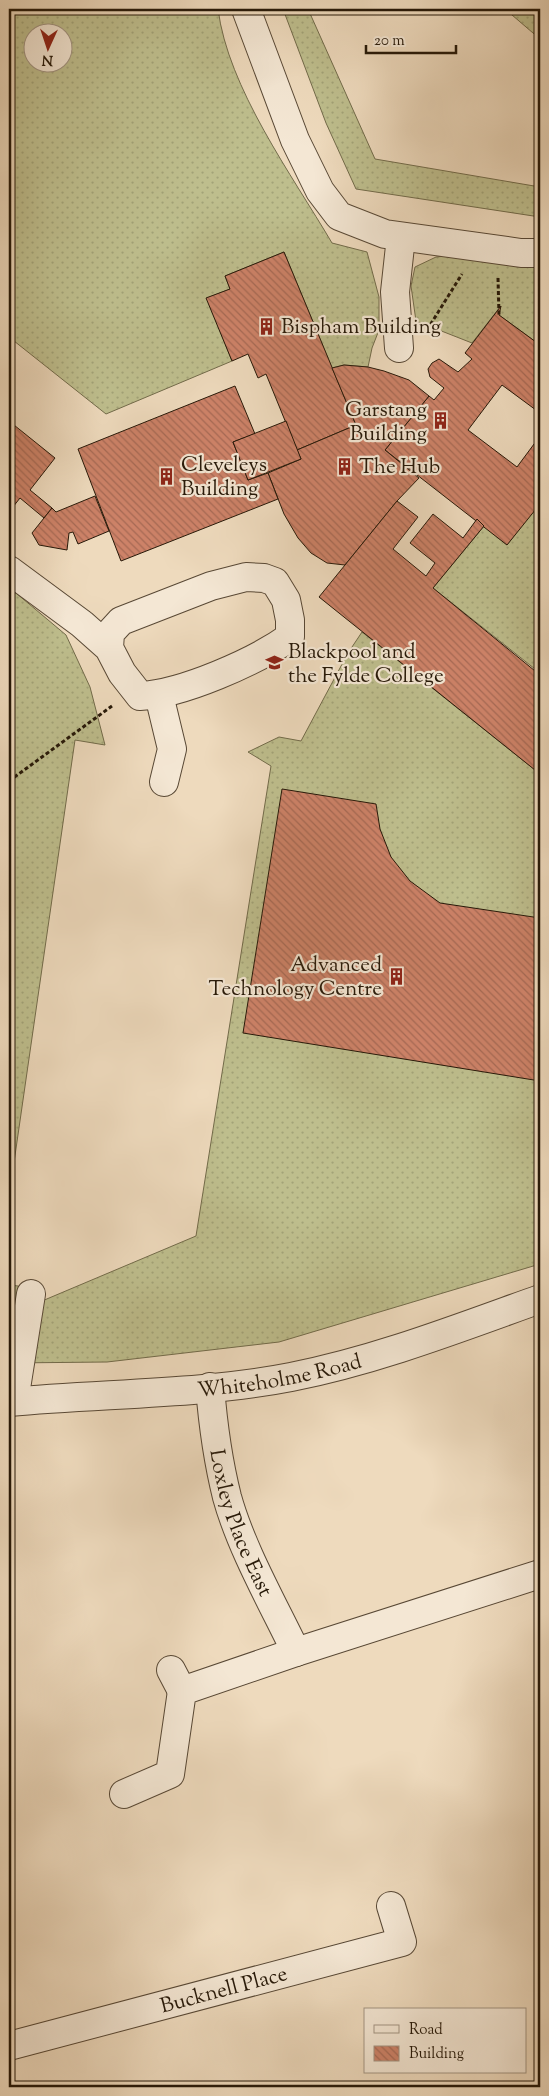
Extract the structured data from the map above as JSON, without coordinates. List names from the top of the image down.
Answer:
{
  "streets": {
    "street": ["Whiteholme Road", "Loxley Place East", "Bucknell Place"]
  },
  "crossings": [
    ["Whiteholme Road", "Loxley Place East"]
  ],
  "places": {
    "building": [
      "Bispham Building",
      "Garstang Building",
      "The Hub",
      "Cleveleys Building",
      "Advanced Technology Centre"
    ],
    "school or university": ["Blackpool and the Fylde College"]
  },
  "legend": ["Road", "Building"],
  "scale_bar": "20 m",
  "north": "bottom"
}
